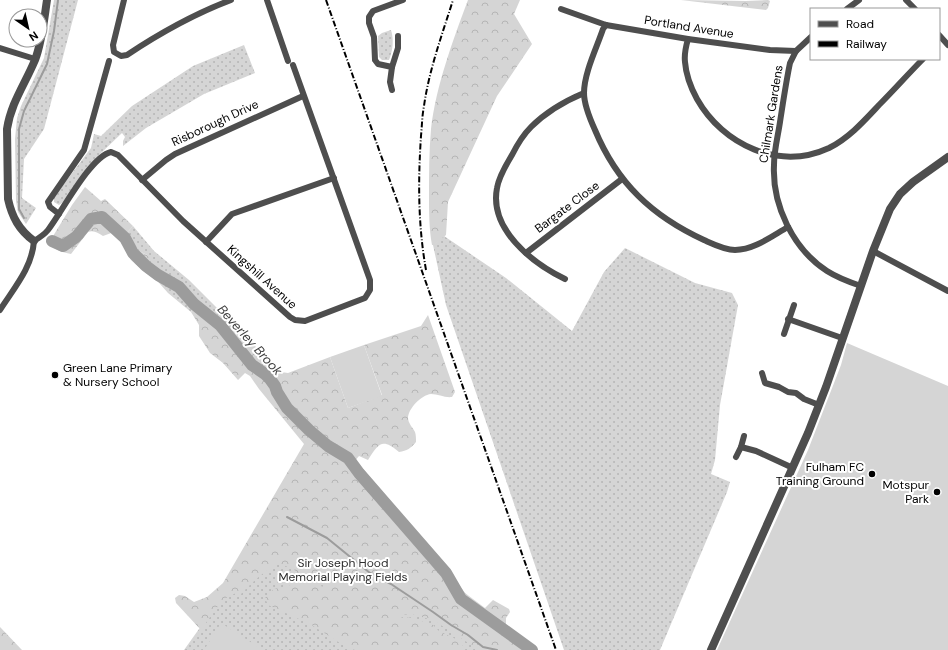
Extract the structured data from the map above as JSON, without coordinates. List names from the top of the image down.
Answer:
{
  "streets": {
    "street": [
      "Portland Avenue",
      "Chilmark Gardens",
      "Risborough Drive",
      "Bargate Close",
      "Kingshill Avenue"
    ]
  },
  "crossings": [
    ["Portland Avenue", "Chilmark Gardens"],
    ["Risborough Drive", "Kingshill Avenue"]
  ],
  "water": ["Beverley Brook"],
  "parks": ["Sir Joseph Hood Memorial Playing Fields"],
  "places": ["Green Lane Primary & Nursery School", "Fulham FC Training Ground", "Motspur Park"],
  "legend": ["Road", "Railway"],
  "north": "bottom right"
}
